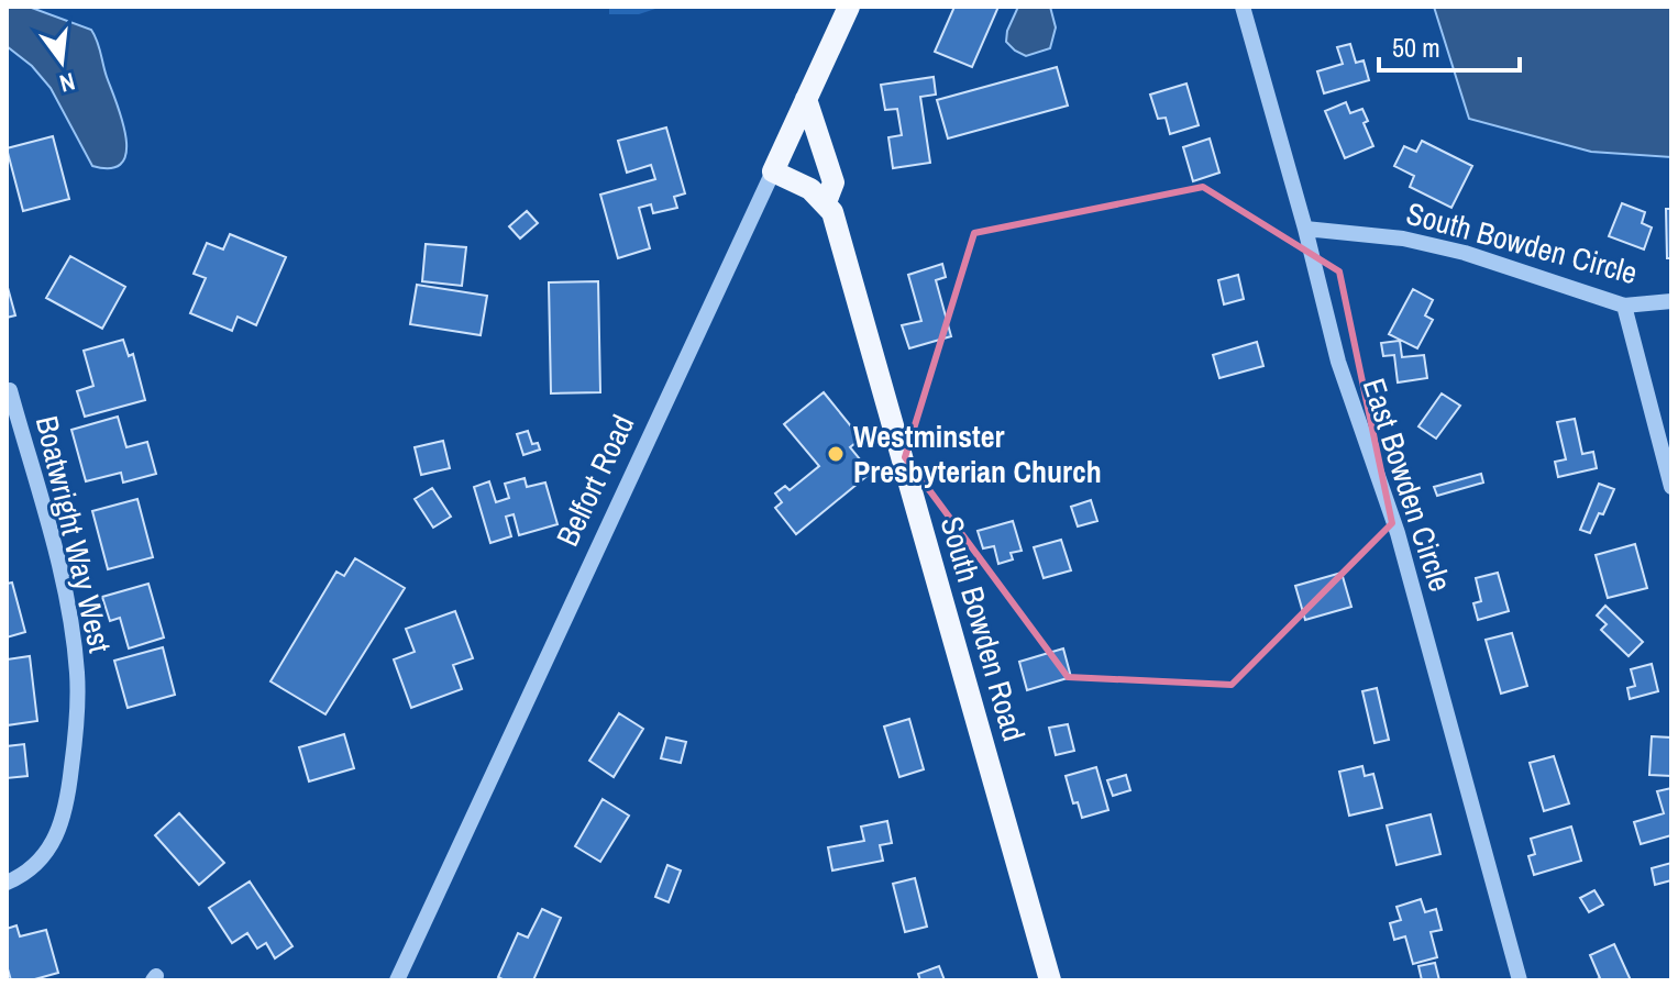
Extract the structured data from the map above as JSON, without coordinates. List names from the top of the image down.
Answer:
{
  "streets": {
    "main road": ["Belfort Road", "South Bowden Road"],
    "street": ["South Bowden Circle", "East Bowden Circle", "Boatwright Way West"]
  },
  "crossings": [
    ["South Bowden Circle", "East Bowden Circle"]
  ],
  "places": ["Westminster Presbyterian Church"],
  "scale_bar": "50 m",
  "north": "bottom"
}
